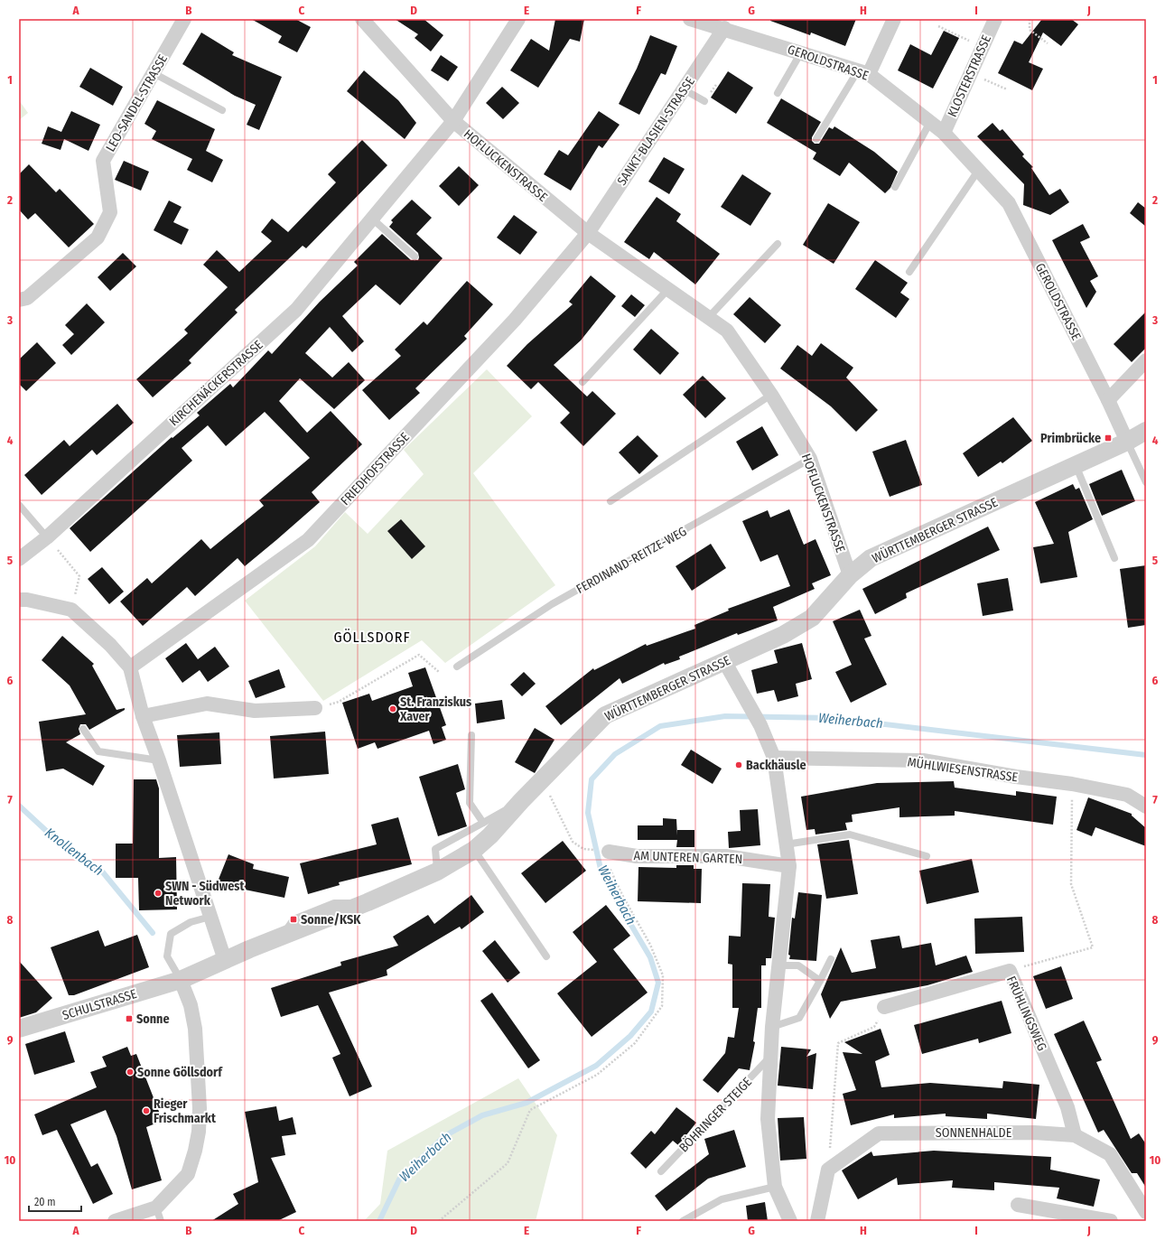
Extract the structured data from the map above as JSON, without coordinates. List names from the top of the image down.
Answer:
{
  "streets": {
    "street": [
      "GEROLDSTRASSE",
      "KLOSTERSTRASSE",
      "LEO-SANDEL-STRASSE",
      "SANKT-BLASIEN-STRASSE",
      "HOFLUCKENSTRASSE",
      "KIRCHENÄCKERSTRASSE",
      "FRIEDHOFSTRASSE",
      "WÜRTTEMBERGER STRASSE",
      "MÜHLWIESENSTRASSE",
      "AM UNTEREN GARTEN",
      "SCHULSTRASSE",
      "FRÜHLINGSWEG",
      "BÖHRINGER STEIGE",
      "SONNENHALDE"
    ],
    "lane": ["FERDINAND-REITZE-WEG"]
  },
  "crossings": [
    ["GEROLDSTRASSE", "KLOSTERSTRASSE"],
    ["GEROLDSTRASSE", "SANKT-BLASIEN-STRASSE"],
    ["GEROLDSTRASSE", "WÜRTTEMBERGER STRASSE"],
    ["SANKT-BLASIEN-STRASSE", "HOFLUCKENSTRASSE"],
    ["SANKT-BLASIEN-STRASSE", "FRIEDHOFSTRASSE"],
    ["HOFLUCKENSTRASSE", "KIRCHENÄCKERSTRASSE"],
    ["HOFLUCKENSTRASSE", "FRIEDHOFSTRASSE"],
    ["HOFLUCKENSTRASSE", "WÜRTTEMBERGER STRASSE"],
    ["HOFLUCKENSTRASSE", "FERDINAND-REITZE-WEG"],
    ["WÜRTTEMBERGER STRASSE", "SCHULSTRASSE"],
    ["WÜRTTEMBERGER STRASSE", "BÖHRINGER STEIGE"],
    ["MÜHLWIESENSTRASSE", "BÖHRINGER STEIGE"],
    ["AM UNTEREN GARTEN", "BÖHRINGER STEIGE"],
    ["FRÜHLINGSWEG", "SONNENHALDE"]
  ],
  "districts": ["GÖLLSDORF"],
  "water": ["Weiherbach", "Knollenbach"],
  "places": {
    "transit": ["Primbrücke", "Sonne/KSK", "Sonne"],
    "other": [
      "St. Franziskus Xaver",
      "Backhäusle",
      "SWN - Südwest Network",
      "Sonne Göllsdorf",
      "Rieger Frischmarkt"
    ]
  },
  "scale_bar": "20 m",
  "grid": {
    "columns": [
      "A",
      "B",
      "C",
      "D",
      "E",
      "F",
      "G",
      "H",
      "I",
      "J"
    ],
    "rows": [
      "1",
      "2",
      "3",
      "4",
      "5",
      "6",
      "7",
      "8",
      "9",
      "10"
    ]
  }
}
